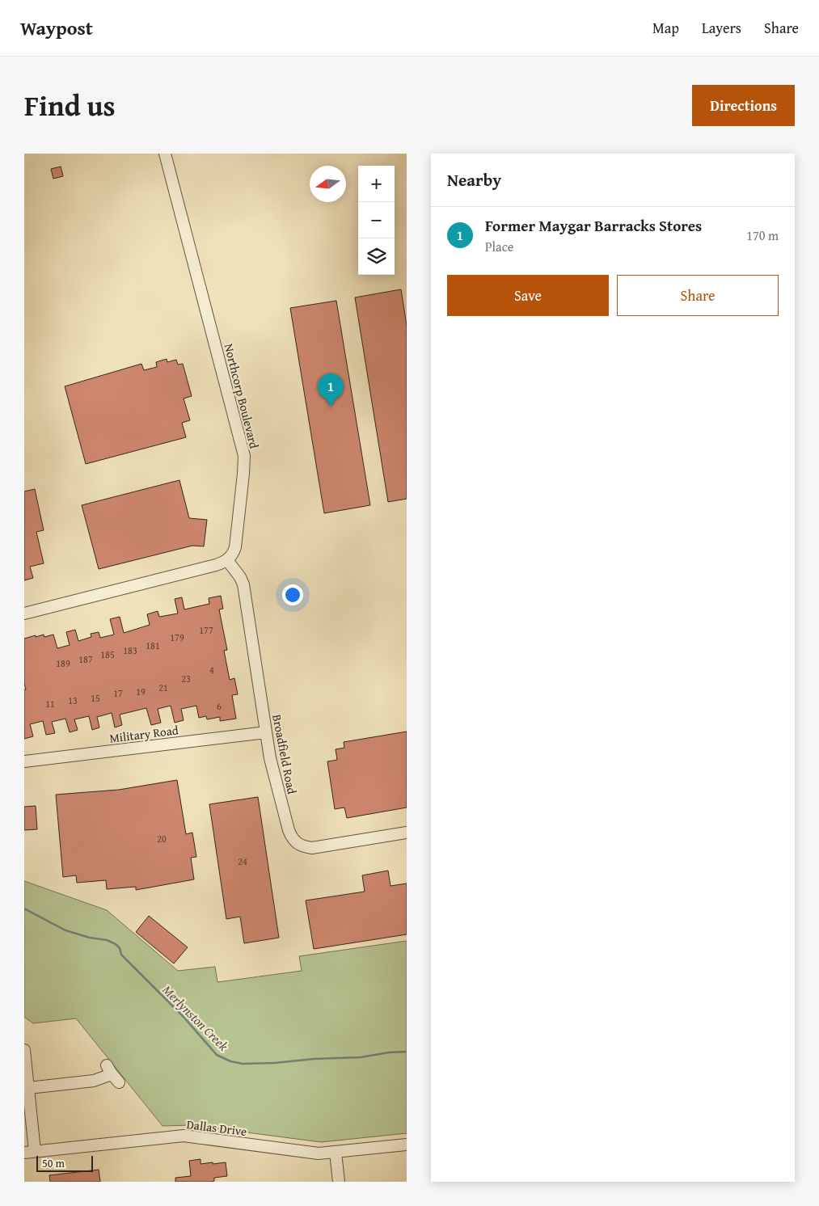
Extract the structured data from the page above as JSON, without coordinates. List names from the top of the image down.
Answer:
{
  "streets": {
    "street": [
      "Northcorp Boulevard",
      "Military Road",
      "Broadfield Road",
      "Dallas Drive"
    ]
  },
  "crossings": [
    ["Northcorp Boulevard", "Broadfield Road"],
    ["Military Road", "Broadfield Road"]
  ],
  "water": ["Merlynston Creek"],
  "house_numbers": [
    "177",
    "179",
    "181",
    "183",
    "185",
    "187",
    "189",
    "4",
    "23",
    "21",
    "19",
    "17",
    "15",
    "13",
    "11",
    "6",
    "20",
    "24"
  ],
  "scale_bar": "50 m",
  "north": "left",
  "page": {
    "header": "Waypost",
    "nav": ["Map", "Layers", "Share"],
    "title": "Find us",
    "buttons": [
      "Directions",
      ["Save", "Share"]
    ],
    "heading": "Nearby",
    "map_buttons": ["+", "−"],
    "list": [
      {
        "mark": "1",
        "name": "Former Maygar Barracks Stores",
        "note": "Place",
        "value": "170 m"
      }
    ],
    "pins": "1",
    "scale": "50 m"
  }
}
